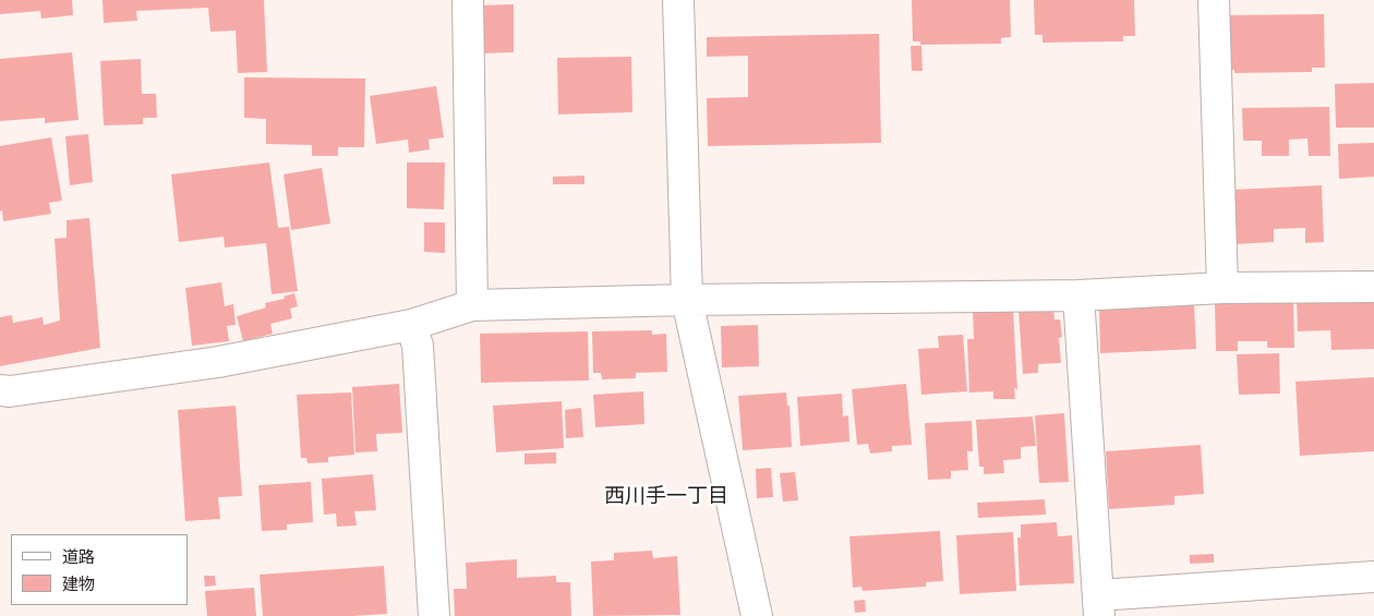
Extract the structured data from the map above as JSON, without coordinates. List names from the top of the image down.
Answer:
{
  "districts": ["西川手一丁目"],
  "legend": ["道路", "建物"]
}
